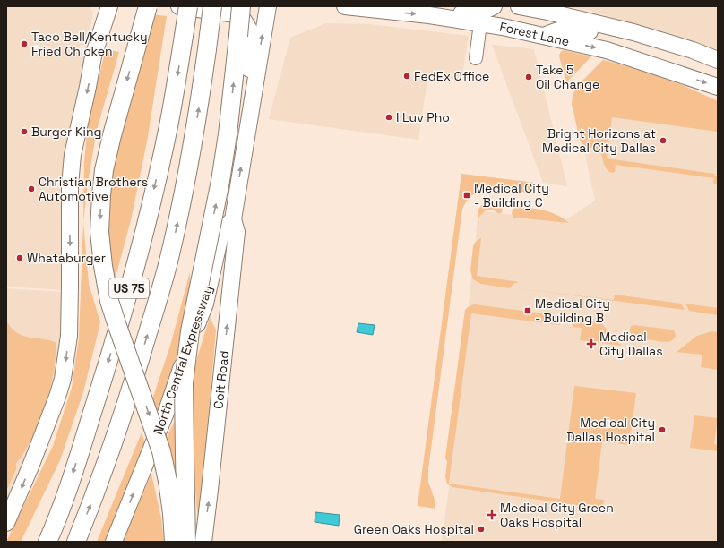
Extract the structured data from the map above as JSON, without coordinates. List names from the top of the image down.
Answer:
{
  "streets": {
    "highway": ["US 75"],
    "main road": ["Forest Lane", "North Central Expressway", "Coit Road"]
  },
  "crossings": [
    ["North Central Expressway", "Coit Road"]
  ],
  "one_way": ["Coit Road"],
  "places": {
    "other": [
      "Taco Bell/Kentucky Fried Chicken",
      "FedEx Office",
      "Take 5 Oil Change",
      "I Luv Pho",
      "Burger King",
      "Bright Horizons at Medical City Dallas",
      "Christian Brothers Automotive",
      "Whataburger",
      "Medical City Dallas Hospital",
      "Green Oaks Hospital"
    ],
    "transit": ["Medical City - Building C", "Medical City - Building B"],
    "health": ["Medical City Dallas", "Medical City Green Oaks Hospital"]
  }
}
